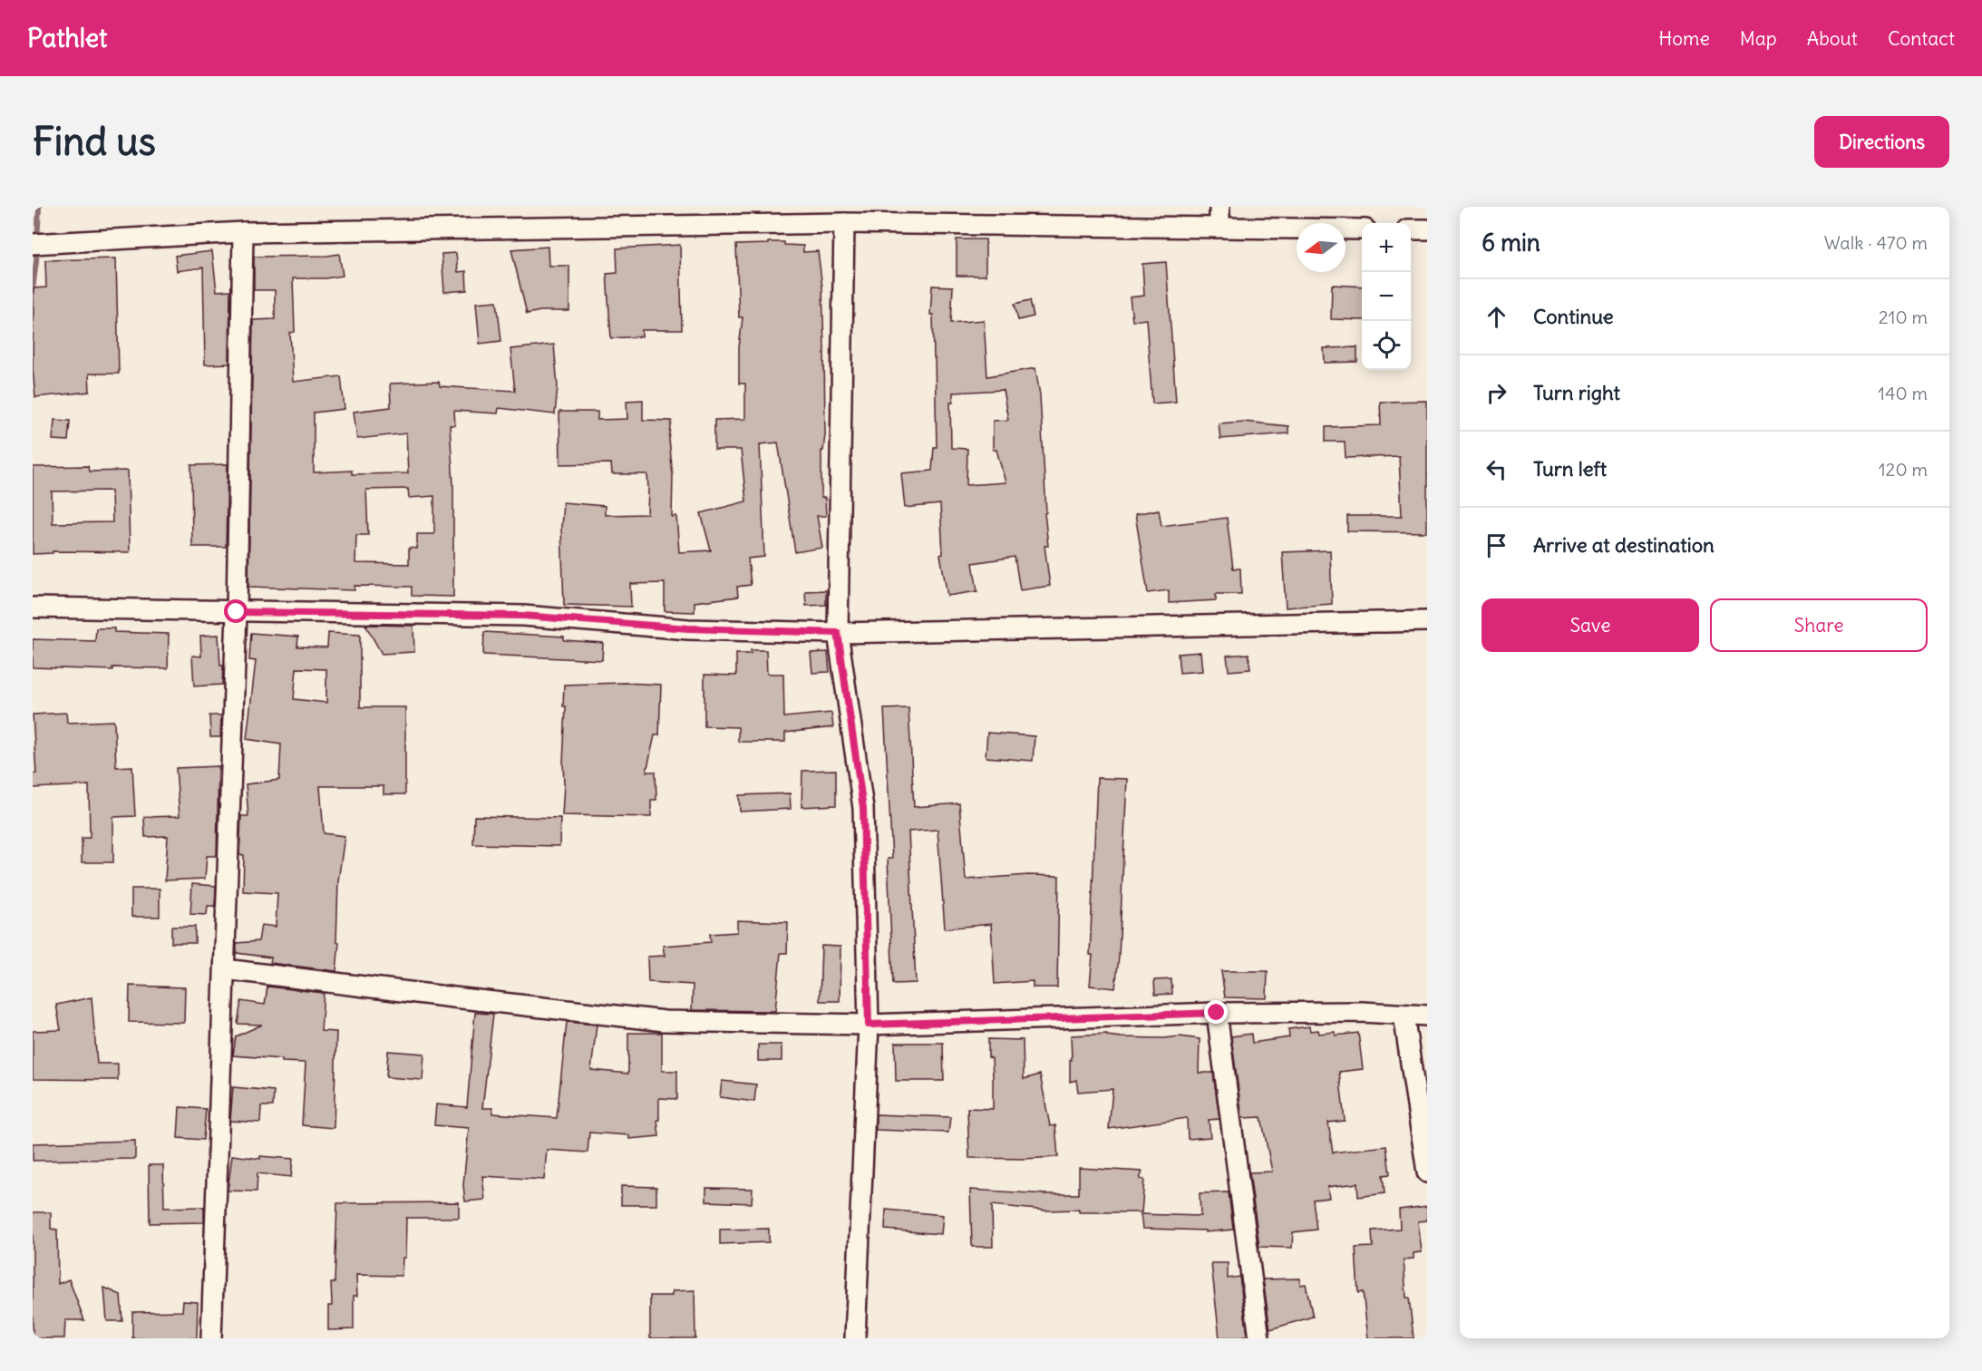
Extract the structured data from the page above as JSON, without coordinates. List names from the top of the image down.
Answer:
{
  "north": "left",
  "page": {
    "header": "Pathlet",
    "nav": [
      "Home",
      "Map",
      "About",
      "Contact"
    ],
    "buttons": [
      "Directions",
      ["Save", "Share"]
    ],
    "title": "Find us",
    "heading": ["6 min", "Walk · 470 m"],
    "map_buttons": ["+", "−"],
    "list": [
      ["Continue", "210 m"],
      ["Turn right", "140 m"],
      ["Turn left", "120 m"],
      "Arrive at destination"
    ]
  }
}
